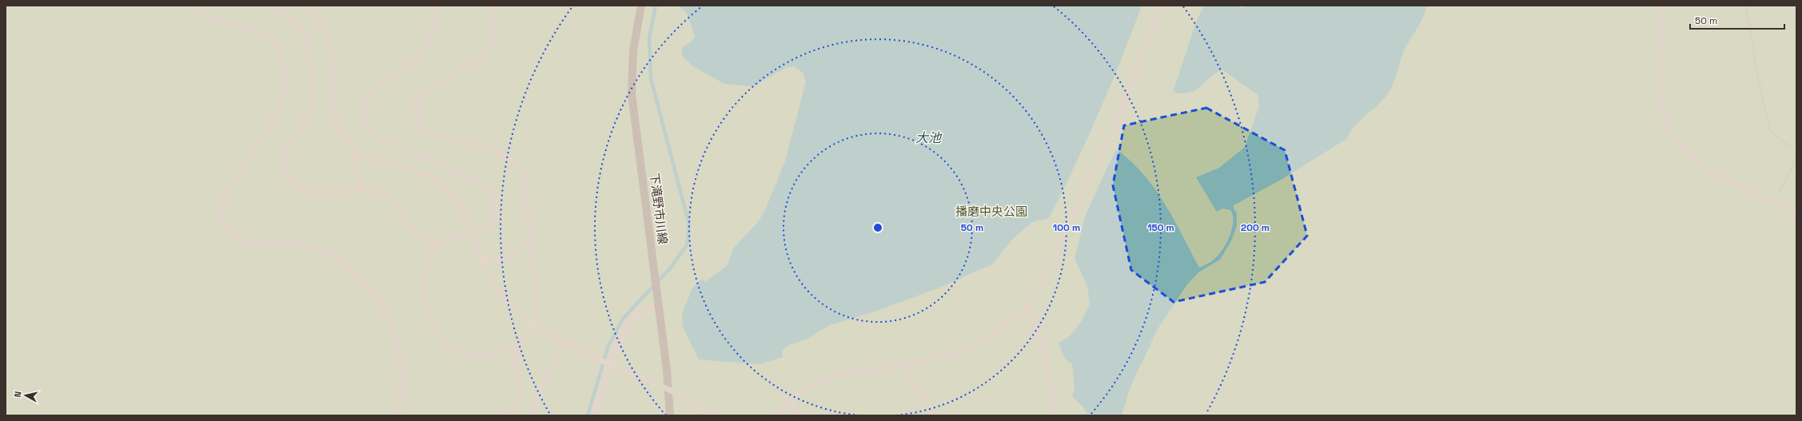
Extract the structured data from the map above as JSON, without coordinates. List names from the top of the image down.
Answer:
{
  "streets": {
    "main road": ["下滝野市川線"]
  },
  "water": ["大池"],
  "parks": ["播磨中央公園"],
  "scale_bar": "50 m",
  "north": "left",
  "rings": [
    "50 m",
    "100 m",
    "150 m",
    "200 m"
  ]
}
